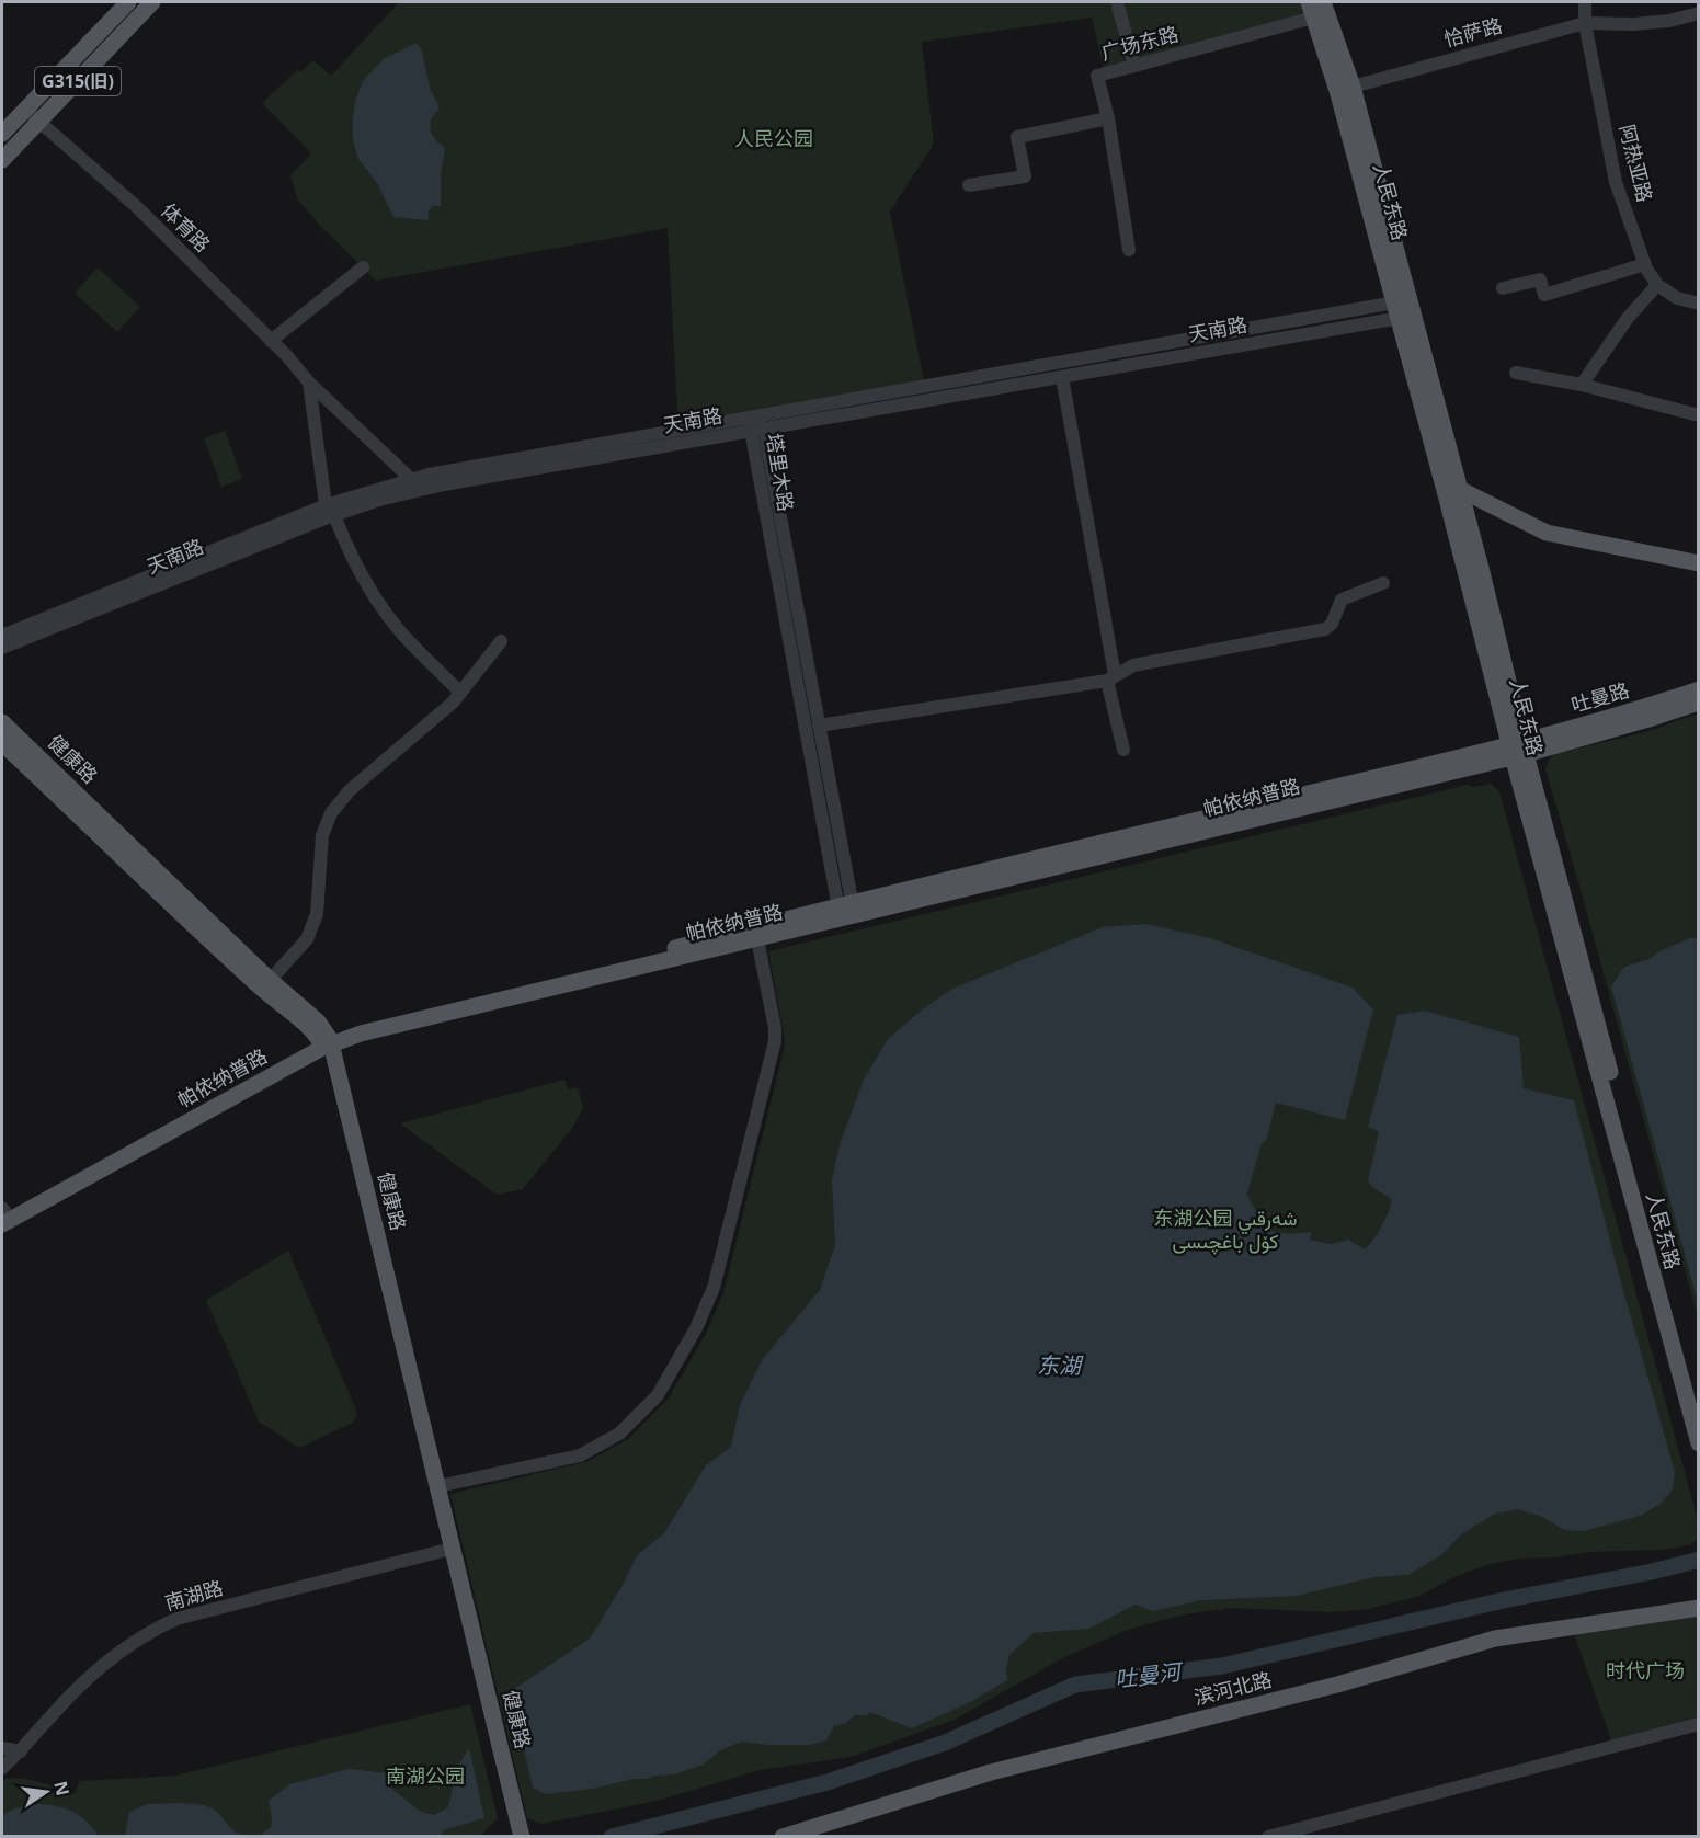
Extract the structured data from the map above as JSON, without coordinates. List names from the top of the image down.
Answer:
{
  "streets": {
    "main road": [
      "G315(旧)",
      "人民东路",
      "吐曼路",
      "健康路",
      "帕依纳普路",
      "滨河北路"
    ],
    "street": [
      "恰萨路",
      "广场东路",
      "阿热亚路",
      "体育路",
      "天南路",
      "塔里木路",
      "南湖路"
    ]
  },
  "crossings": [
    ["恰萨路", "阿热亚路"],
    ["恰萨路", "人民东路"],
    ["广场东路", "人民东路"],
    ["G315(旧)", "体育路"],
    ["人民东路", "天南路"],
    ["人民东路", "吐曼路"],
    ["人民东路", "帕依纳普路"],
    ["体育路", "天南路"],
    ["天南路", "塔里木路"],
    ["塔里木路", "帕依纳普路"],
    ["吐曼路", "帕依纳普路"],
    ["健康路", "帕依纳普路"],
    ["健康路", "南湖路"]
  ],
  "water": ["东湖", "吐曼河"],
  "parks": [
    "人民公园",
    "东湖公园 شەرقىي كۆل باغچىسى",
    "时代广场",
    "南湖公园"
  ],
  "north": "right"
}
